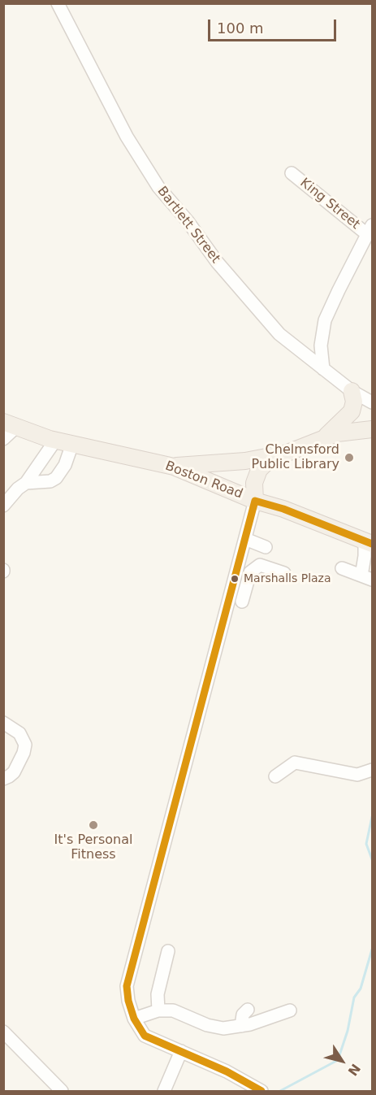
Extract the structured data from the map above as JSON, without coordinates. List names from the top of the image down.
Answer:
{
  "streets": {
    "main road": ["Boston Road"],
    "street": ["King Street", "Bartlett Street"]
  },
  "places": ["Chelmsford Public Library", "Marshalls Plaza", "It's Personal Fitness"],
  "scale_bar": "100 m",
  "north": "bottom right"
}
